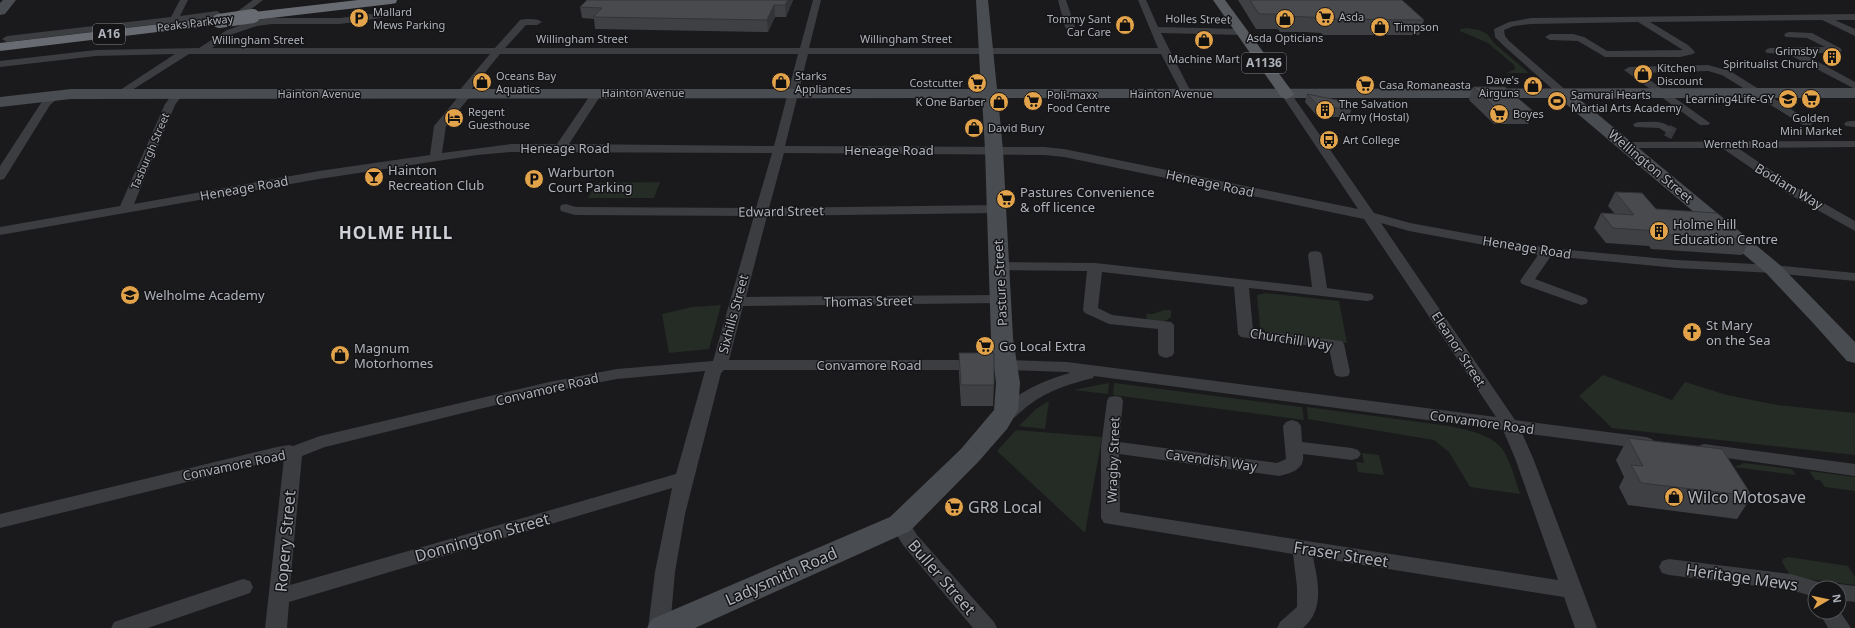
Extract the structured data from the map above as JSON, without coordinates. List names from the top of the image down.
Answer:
{
  "streets": {
    "highway": ["Peaks Parkway", "A16"],
    "main road": [
      "A1136",
      "Hainton Avenue",
      "Wellington Street",
      "Pasture Street",
      "Ladysmith Road"
    ],
    "street": [
      "Holles Street",
      "Willingham Street",
      "Werneth Road",
      "Heneage Road",
      "Tasburgh Street",
      "Bodiam Way",
      "Edward Street",
      "Thomas Street",
      "Sixhills Street",
      "Churchill Way",
      "Eleanor Street",
      "Convamore Road",
      "Wragby Street",
      "Cavendish Way",
      "Donnington Street",
      "Ropery Street",
      "Fraser Street",
      "Buller Street",
      "Heritage Mews"
    ]
  },
  "crossings": [
    ["Holles Street", "A1136"],
    ["Willingham Street", "Pasture Street"],
    ["Willingham Street", "Sixhills Street"],
    ["A1136", "Hainton Avenue"],
    ["A1136", "Eleanor Street"],
    ["Hainton Avenue", "Tasburgh Street"],
    ["Hainton Avenue", "Wellington Street"],
    ["Hainton Avenue", "Pasture Street"],
    ["Hainton Avenue", "Sixhills Street"],
    ["Hainton Avenue", "Eleanor Street"],
    ["Werneth Road", "Wellington Street"],
    ["Werneth Road", "Bodiam Way"],
    ["Heneage Road", "Tasburgh Street"],
    ["Heneage Road", "Wellington Street"],
    ["Heneage Road", "Pasture Street"],
    ["Heneage Road", "Sixhills Street"],
    ["Heneage Road", "Eleanor Street"],
    ["Edward Street", "Pasture Street"],
    ["Edward Street", "Sixhills Street"],
    ["Pasture Street", "Thomas Street"],
    ["Pasture Street", "Convamore Road"],
    ["Pasture Street", "Ladysmith Road"],
    ["Pasture Street", "Buller Street"],
    ["Thomas Street", "Sixhills Street"],
    ["Sixhills Street", "Convamore Road"],
    ["Sixhills Street", "Donnington Street"],
    ["Eleanor Street", "Convamore Road"],
    ["Eleanor Street", "Fraser Street"],
    ["Convamore Road", "Ropery Street"],
    ["Wragby Street", "Cavendish Way"],
    ["Wragby Street", "Fraser Street"],
    ["Donnington Street", "Ropery Street"],
    ["Ladysmith Road", "Buller Street"]
  ],
  "districts": ["HOLME HILL"],
  "places": {
    "supermarket": [
      "Asda",
      "Costcutter",
      "Casa Romaneasta",
      "Golden Mini Market",
      "Poli-maxx Food Centre",
      "Boyes",
      "Pastures Convenience & off licence",
      "Go Local Extra",
      "GR8 Local"
    ],
    "parking": ["Mallard Mews Parking", "Warburton Court Parking"],
    "shop": [
      "Asda Opticians",
      "Tommy Sant Car Care",
      "Timpson",
      "Machine Mart",
      "Kitchen Discount",
      "Oceans Bay Aquatics",
      "Starks Appliances",
      "Dave's Airguns",
      "K One Barber",
      "David Bury",
      "Magnum Motorhomes",
      "Wilco Motosave"
    ],
    "building": ["Grimsby Spiritualist Church", "The Salvation Army (Hostal)", "Holme Hill Education Centre"],
    "school or university": ["Learning4Life-GY", "Welholme Academy"],
    "sports": ["Samurai Hearts Martial Arts Academy"],
    "hotel": ["Regent Guesthouse"],
    "bus stop": ["Art College"],
    "bar": ["Hainton Recreation Club"],
    "church": ["St Mary on the Sea"]
  },
  "north": "right"
}
